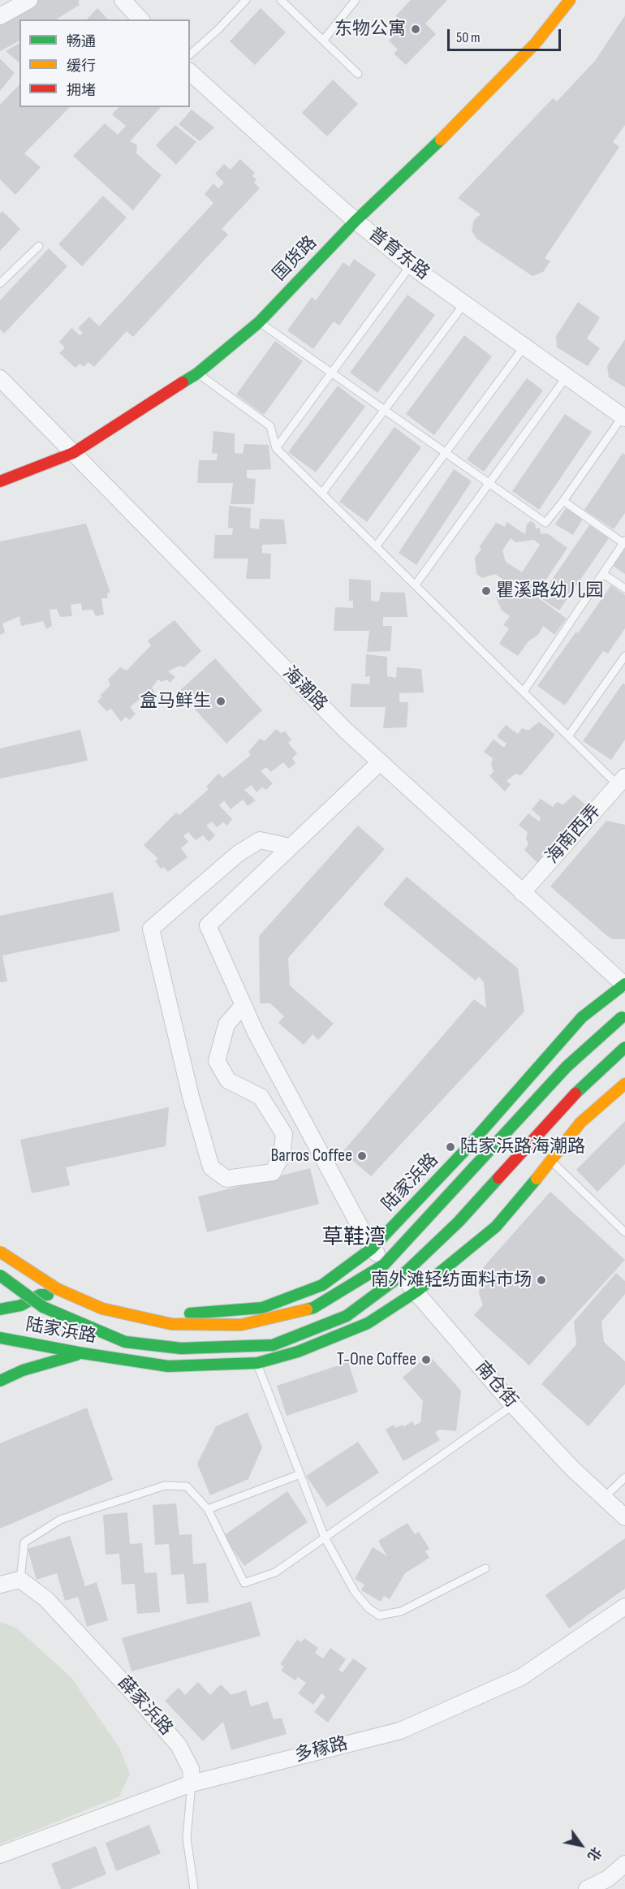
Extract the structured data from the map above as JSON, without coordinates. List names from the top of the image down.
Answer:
{
  "streets": {
    "main road": ["国货路", "陆家浜路"],
    "street": [
      "普育东路",
      "海潮路",
      "海南西弄",
      "南仓街",
      "薛家浜路",
      "多稼路"
    ]
  },
  "crossings": [
    ["普育东路", "国货路"],
    ["国货路", "海潮路"],
    ["海潮路", "海南西弄"],
    ["海潮路", "陆家浜路"],
    ["陆家浜路", "南仓街"],
    ["薛家浜路", "多稼路"]
  ],
  "districts": ["草鞋湾"],
  "places": [
    "东物公寓",
    "瞿溪路幼儿园",
    "盒马鲜生",
    "陆家浜路海潮路",
    "Barros Coffee",
    "南外滩轻纺面料市场",
    "T-One Coffee"
  ],
  "legend": ["畅通", "缓行", "拥堵"],
  "scale_bar": "50 m",
  "north": "bottom right"
}
